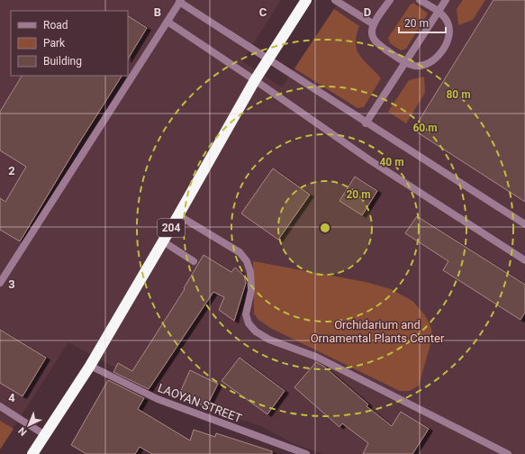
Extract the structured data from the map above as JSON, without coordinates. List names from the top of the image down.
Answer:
{
  "streets": {
    "highway": ["204"],
    "street": ["LAOYAN STREET"]
  },
  "crossings": [
    ["204", "LAOYAN STREET"]
  ],
  "parks": ["Orchidarium and Ornamental Plants Center"],
  "legend": ["Road", "Park", "Building"],
  "scale_bar": "20 m",
  "north": "bottom left",
  "grid": {
    "columns": ["B", "C", "D"],
    "rows": ["2", "3", "4"]
  },
  "rings": [
    "80 m",
    "60 m",
    "40 m",
    "20 m"
  ]
}
